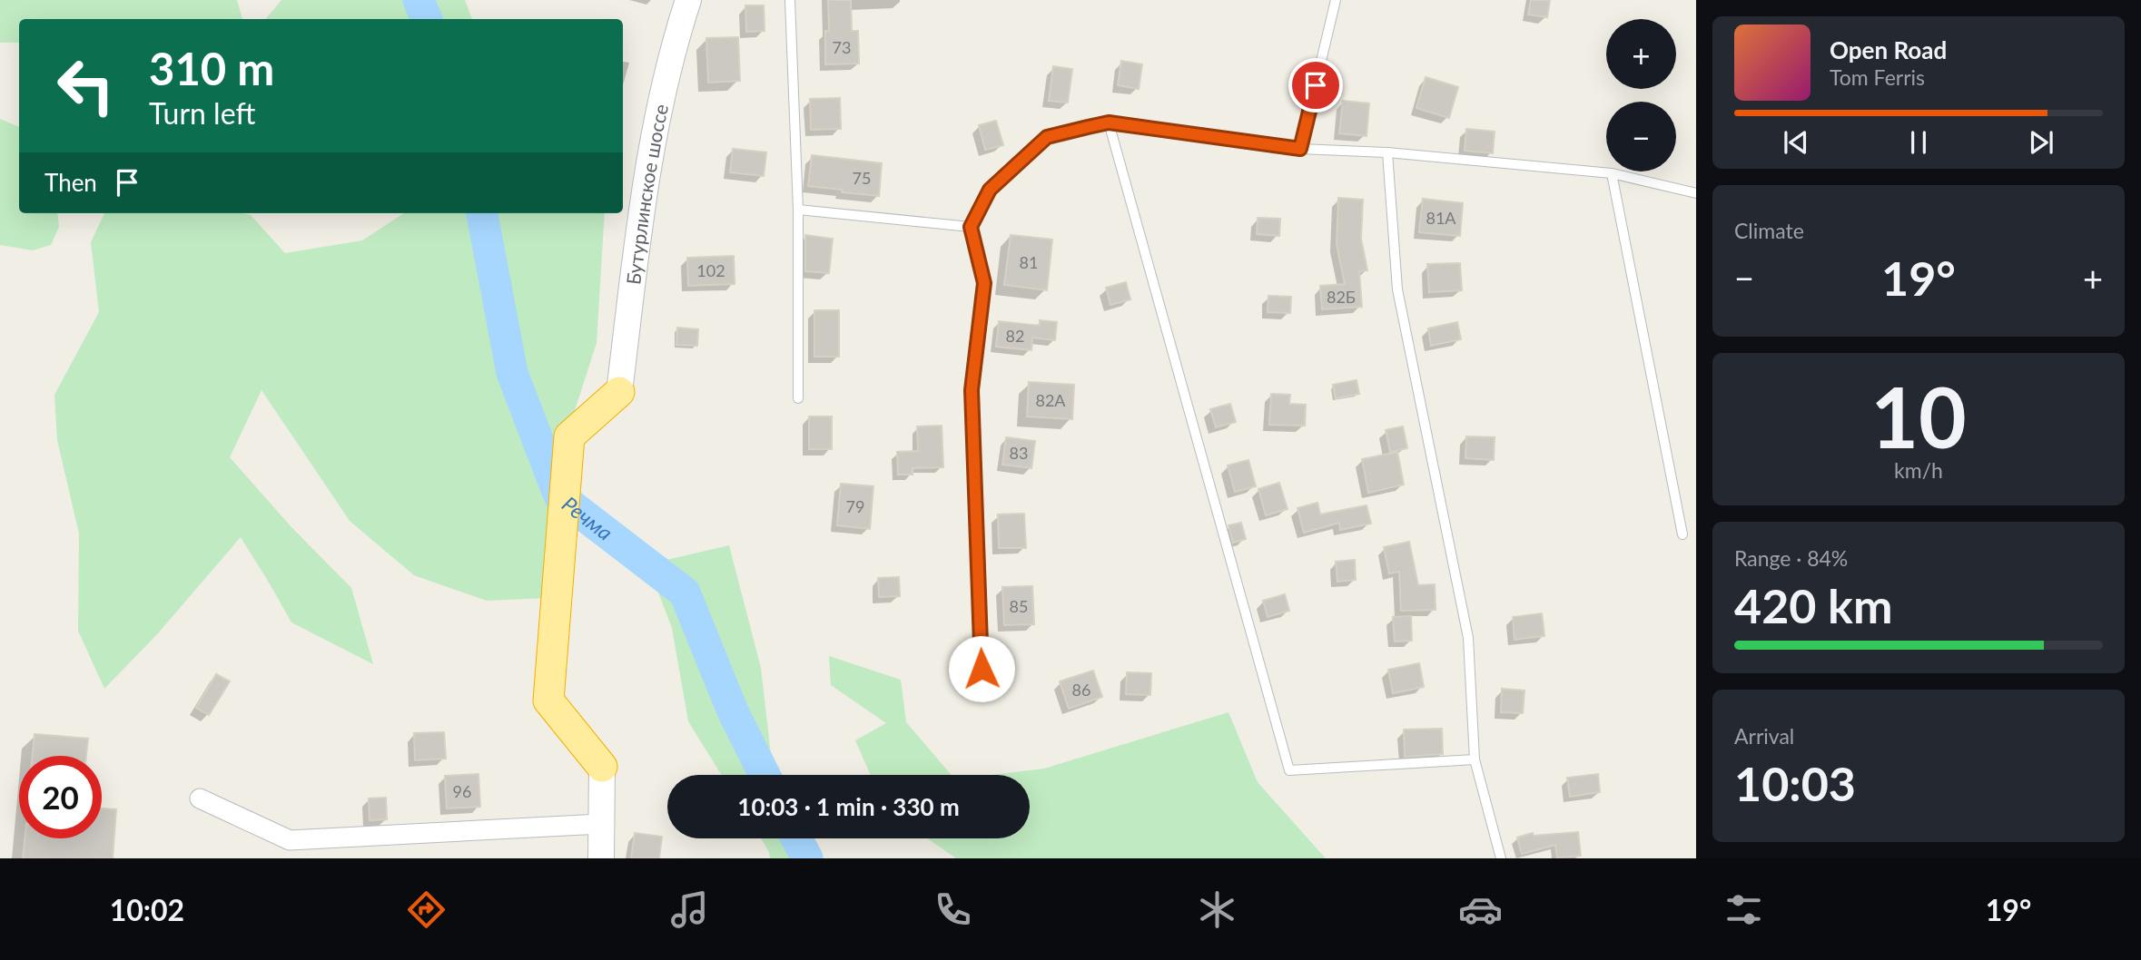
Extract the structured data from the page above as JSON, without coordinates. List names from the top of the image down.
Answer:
{
  "streets": {
    "main road": ["Бутурлинское шоссе"]
  },
  "water": ["Речма"],
  "house_numbers": [
    "73",
    "75",
    "81А",
    "81",
    "102",
    "82Б",
    "82",
    "82А",
    "83",
    "79",
    "85",
    "86",
    "96"
  ],
  "page": {
    "map_buttons": ["+", "−"],
    "turn": ["310 m", "Turn left"],
    "song": ["Open Road", "Tom Ferris"],
    "then": "Then",
    "tile": [
      "Climate",
      ["10", "km/h"],
      ["Range · 84%", "420 km"],
      ["Arrival", "10:03"]
    ],
    "heat": ["−", "19°", "+"],
    "limit": "20",
    "trip": "10:03 · 1 min · 330 m",
    "tabs": ["10:02", "19°"]
  }
}
